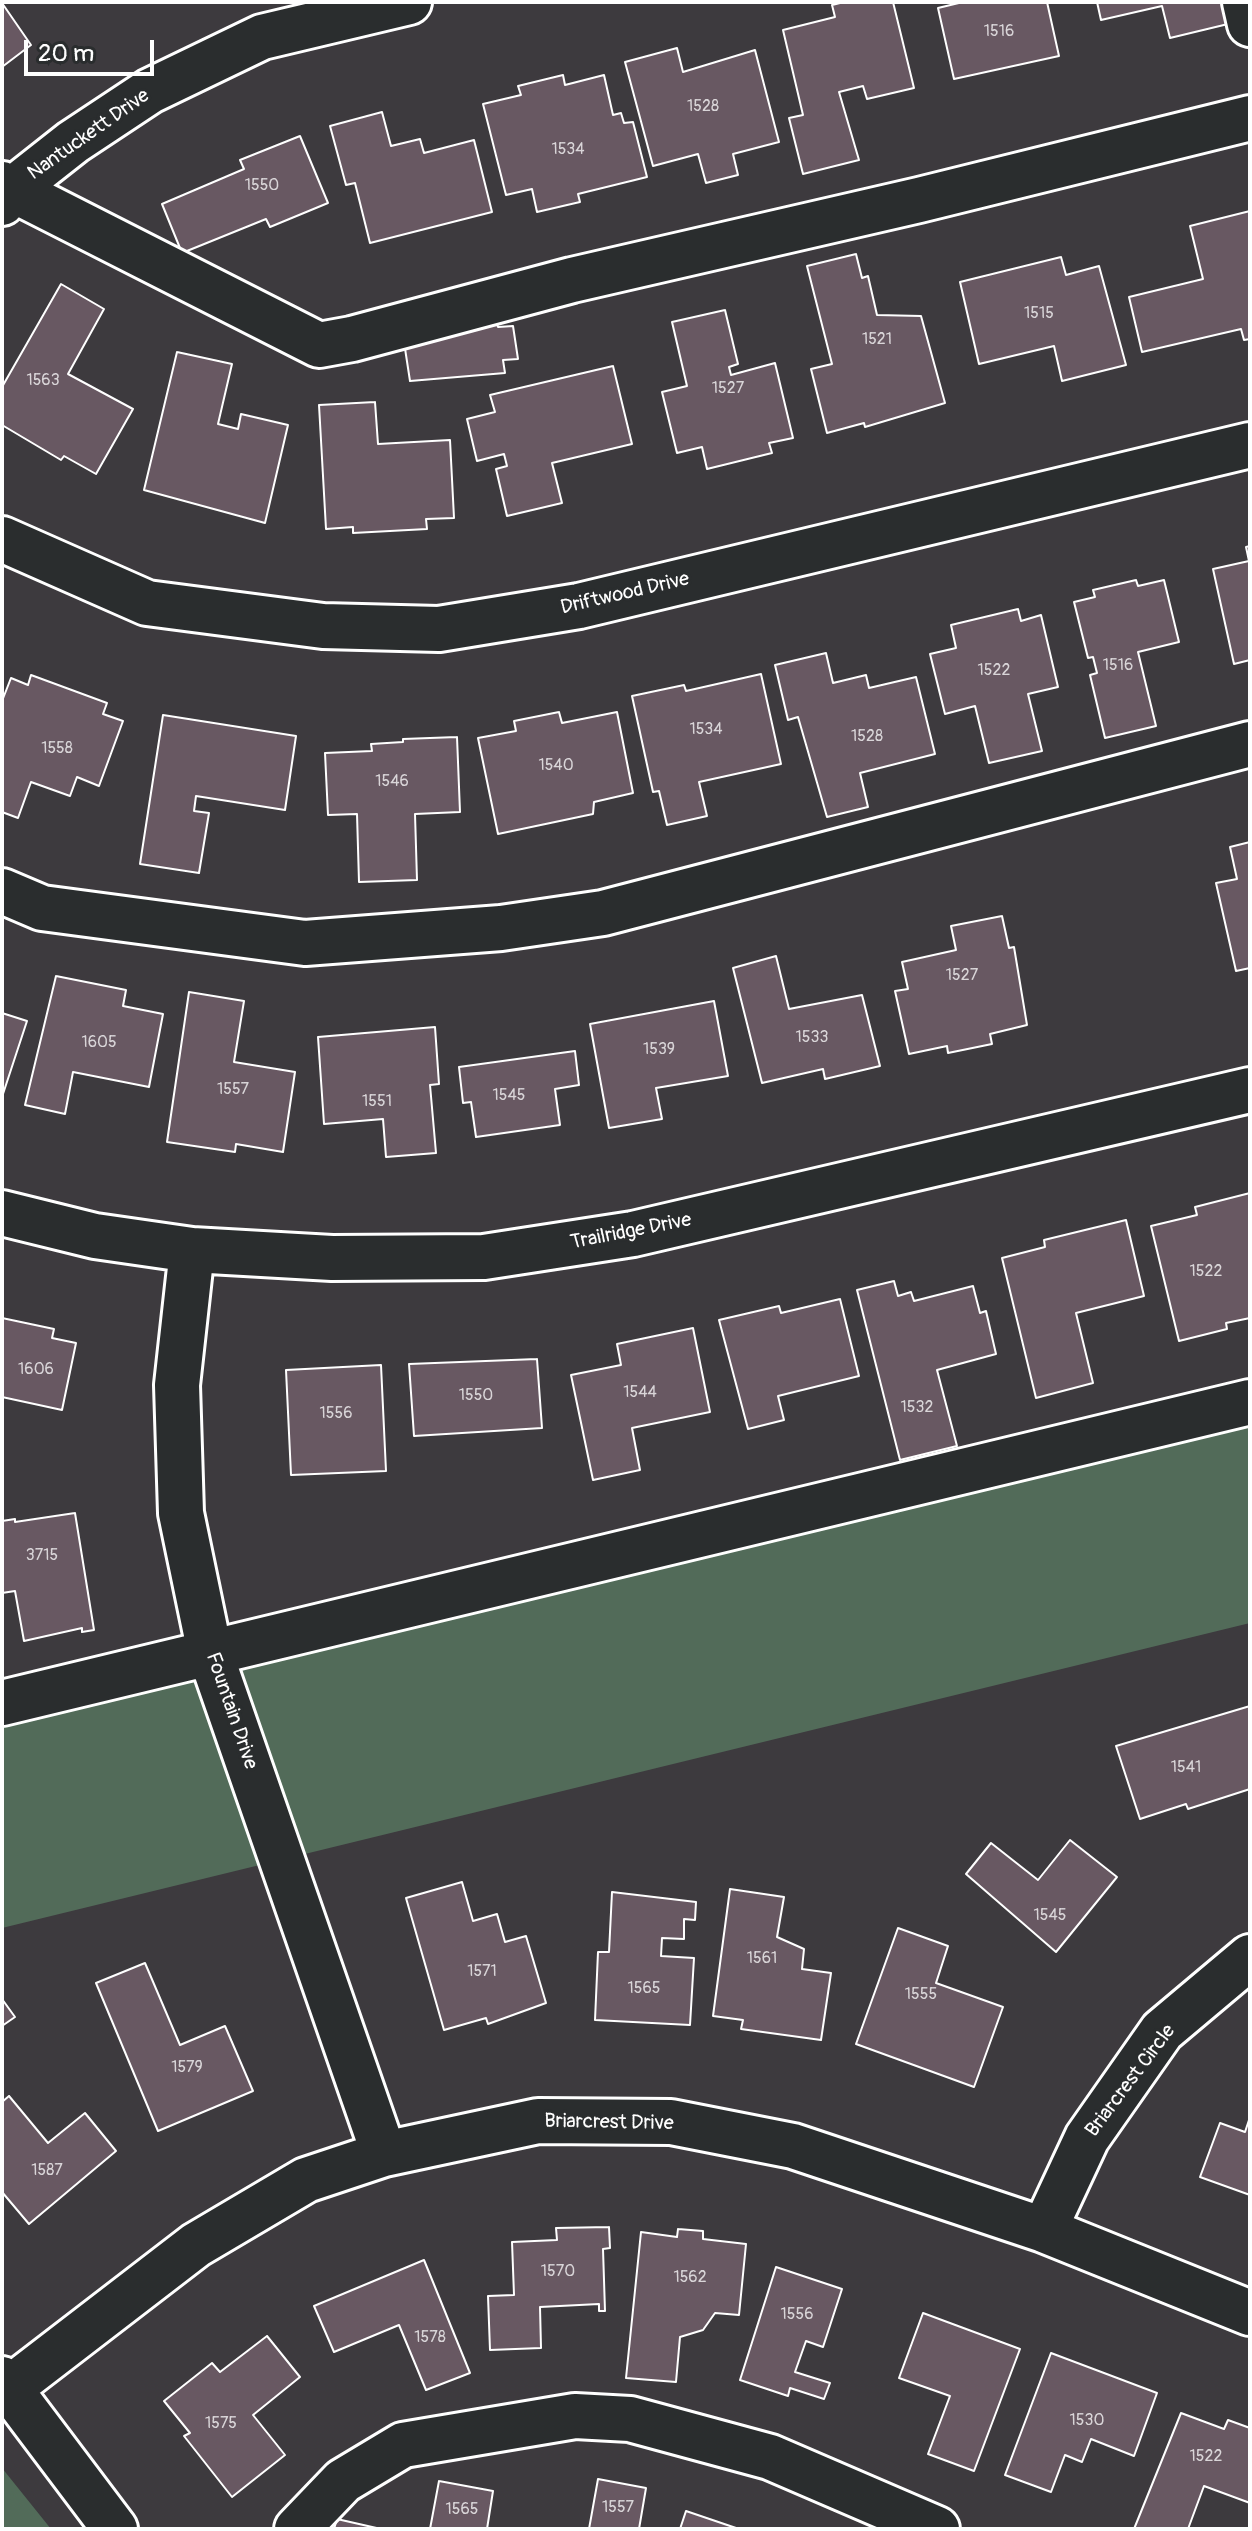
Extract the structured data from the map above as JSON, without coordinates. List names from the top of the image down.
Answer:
{
  "streets": {
    "street": [
      "Nantuckett Drive",
      "Driftwood Drive",
      "Trailridge Drive",
      "Fountain Drive",
      "Briarcrest Circle",
      "Briarcrest Drive"
    ]
  },
  "crossings": [
    ["Trailridge Drive", "Fountain Drive"],
    ["Fountain Drive", "Briarcrest Drive"],
    ["Briarcrest Circle", "Briarcrest Drive"]
  ],
  "house_numbers": [
    "1516",
    "1528",
    "1534",
    "1550",
    "1515",
    "1521",
    "1563",
    "1527",
    "1516",
    "1522",
    "1534",
    "1528",
    "1558",
    "1540",
    "1546",
    "1527",
    "1533",
    "1605",
    "1539",
    "1557",
    "1545",
    "1551",
    "1522",
    "1606",
    "1544",
    "1550",
    "1532",
    "1556",
    "3715",
    "1541",
    "1545",
    "1561",
    "1571",
    "1565",
    "1555",
    "1579",
    "1587",
    "1570",
    "1562",
    "1556",
    "1578",
    "1530",
    "1575",
    "1522",
    "1557",
    "1565"
  ],
  "scale_bar": "20 m"
}
